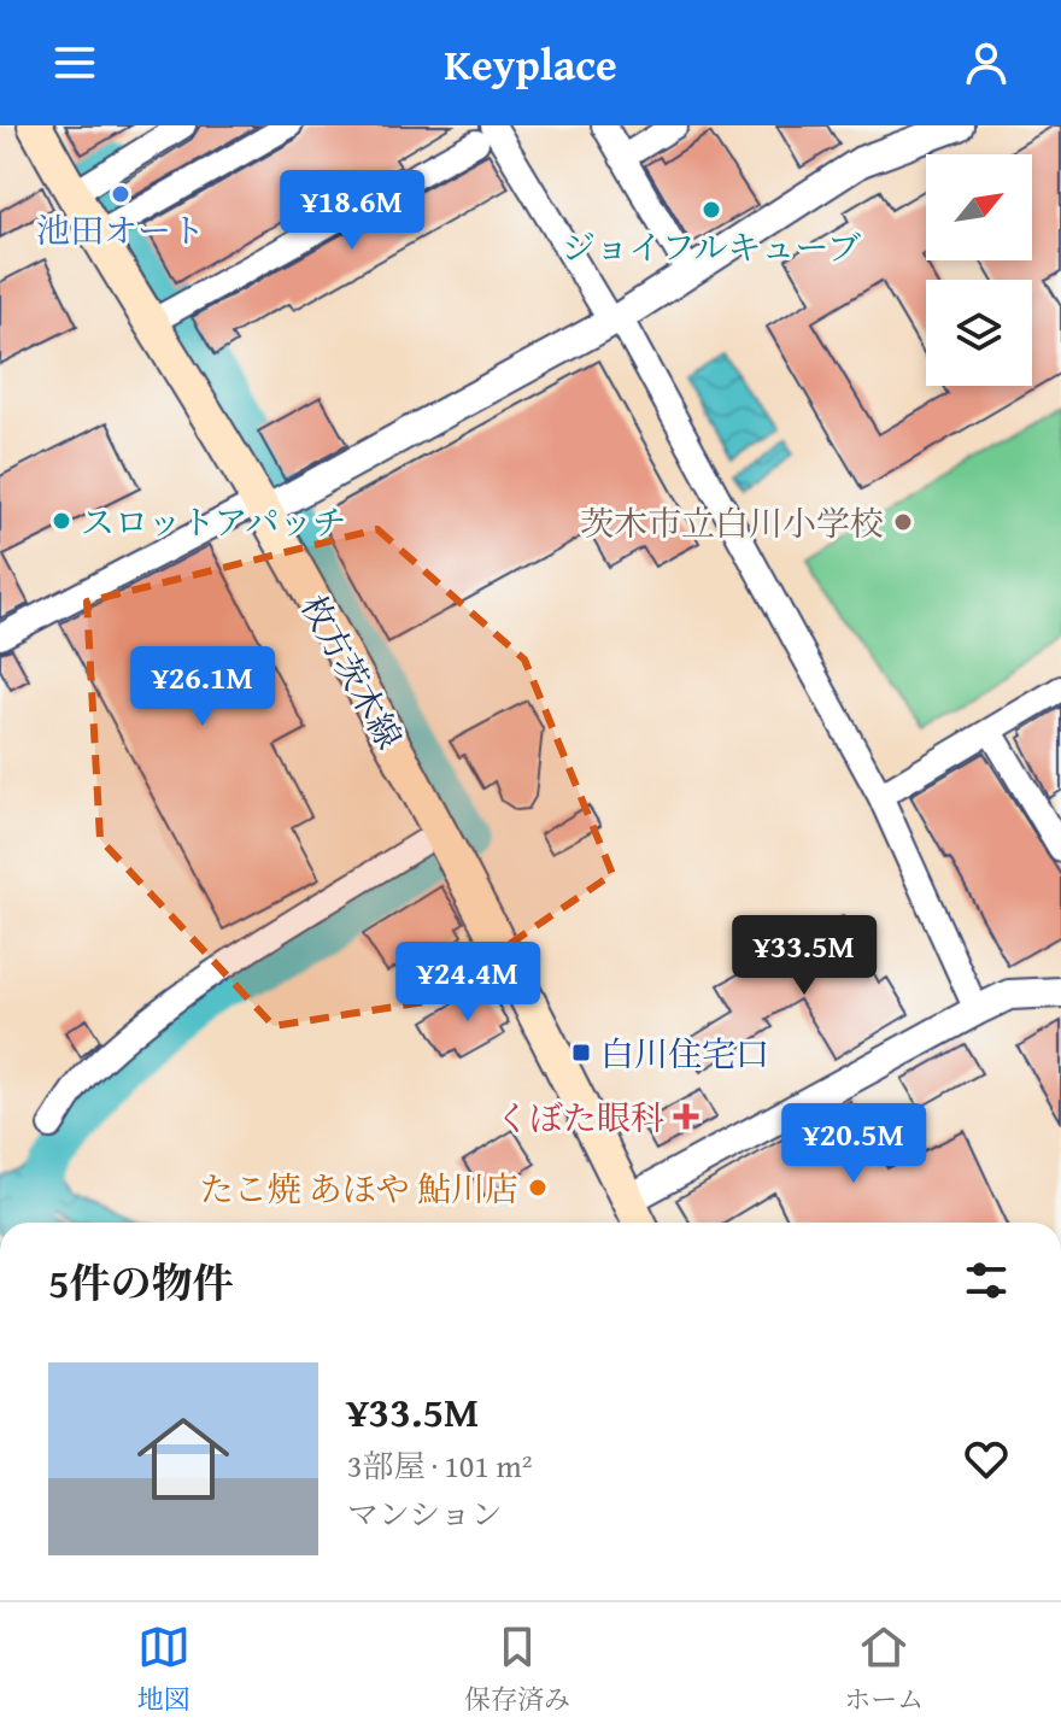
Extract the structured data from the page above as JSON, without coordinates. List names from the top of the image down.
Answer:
{
  "streets": {
    "main road": ["枚方茨木線"]
  },
  "places": {
    "other": [
      "池田オート",
      "ジョイフルキューブ",
      "スロットアパッチ",
      "茨木市立白川小学校",
      "たこ焼 あほや 鮎川店"
    ],
    "transit": ["白川住宅口"],
    "health": ["くぼた眼科"]
  },
  "north": "top right",
  "page": {
    "header": "Keyplace",
    "price": [
      "¥18.6M",
      "¥26.1M",
      "¥33.5M",
      "¥24.4M",
      "¥20.5M"
    ],
    "heading": "5件の物件",
    "list": [
      {
        "name": "¥33.5M",
        "note": "3部屋 · 101 m² · マンション"
      }
    ],
    "tabs": ["地図", "保存済み", "ホーム"]
  }
}
